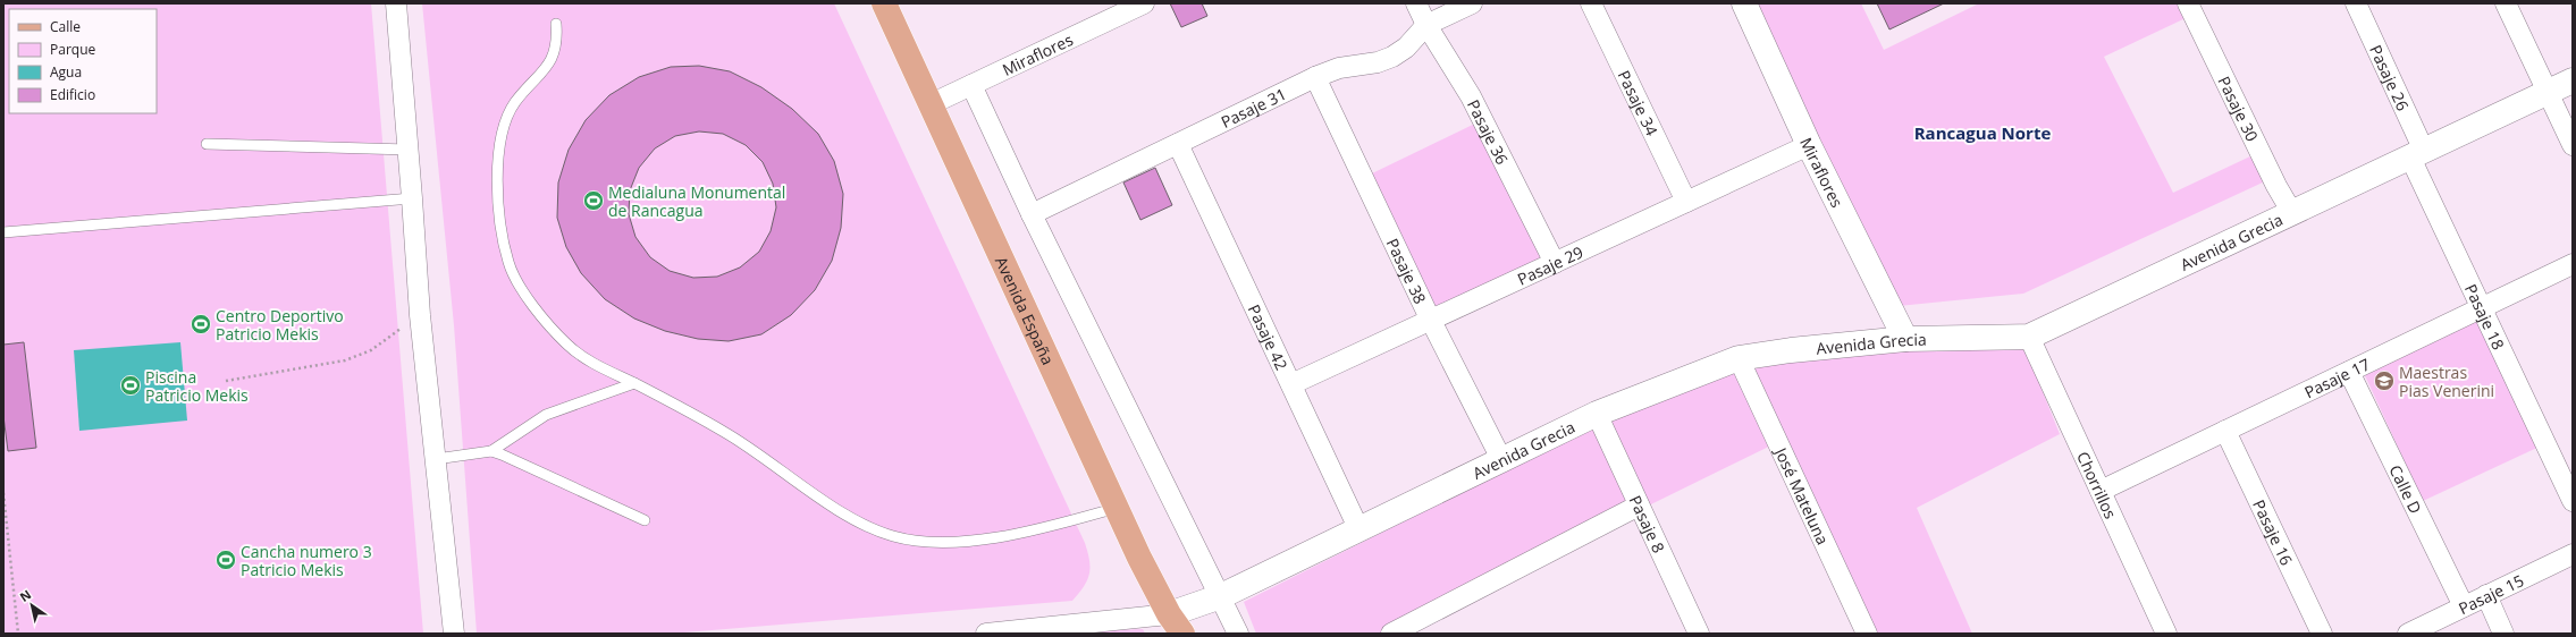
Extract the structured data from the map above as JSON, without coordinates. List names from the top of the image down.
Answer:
{
  "streets": {
    "main road": ["Avenida España"],
    "street": [
      "Miraflores",
      "Pasaje 26",
      "Pasaje 34",
      "Pasaje 31",
      "Pasaje 30",
      "Pasaje 36",
      "Avenida Grecia",
      "Pasaje 29",
      "Pasaje 38",
      "Pasaje 18",
      "Pasaje 42",
      "Pasaje 17",
      "Chorrillos",
      "Calle D",
      "José Mateluna",
      "Pasaje 8",
      "Pasaje 16",
      "Pasaje 15"
    ]
  },
  "crossings": [
    ["Miraflores", "Avenida Grecia"],
    ["Miraflores", "Pasaje 29"],
    ["Miraflores", "Avenida España"],
    ["Pasaje 26", "Avenida Grecia"],
    ["Pasaje 26", "Pasaje 18"],
    ["Pasaje 34", "Pasaje 29"],
    ["Pasaje 31", "Pasaje 36"],
    ["Pasaje 31", "Pasaje 38"],
    ["Pasaje 31", "Pasaje 42"],
    ["Pasaje 30", "Avenida Grecia"],
    ["Pasaje 36", "Pasaje 29"],
    ["Avenida Grecia", "Pasaje 38"],
    ["Avenida Grecia", "Avenida España"],
    ["Avenida Grecia", "Pasaje 18"],
    ["Avenida Grecia", "Pasaje 42"],
    ["Avenida Grecia", "Chorrillos"],
    ["Avenida Grecia", "José Mateluna"],
    ["Avenida Grecia", "Pasaje 8"],
    ["Pasaje 29", "Pasaje 38"],
    ["Pasaje 29", "Pasaje 42"],
    ["Pasaje 18", "Pasaje 17"],
    ["Pasaje 17", "Chorrillos"],
    ["Pasaje 17", "Calle D"],
    ["Pasaje 17", "Pasaje 16"],
    ["Calle D", "Pasaje 15"]
  ],
  "districts": ["Rancagua Norte"],
  "places": {
    "sports": [
      "Medialuna Monumental de Rancagua",
      "Centro Deportivo Patricio Mekis",
      "Piscina Patricio Mekis",
      "Cancha numero 3 Patricio Mekis"
    ],
    "school or university": ["Maestras Pias Venerini"]
  },
  "legend": [
    "Calle",
    "Parque",
    "Agua",
    "Edificio"
  ],
  "north": "top left"
}
